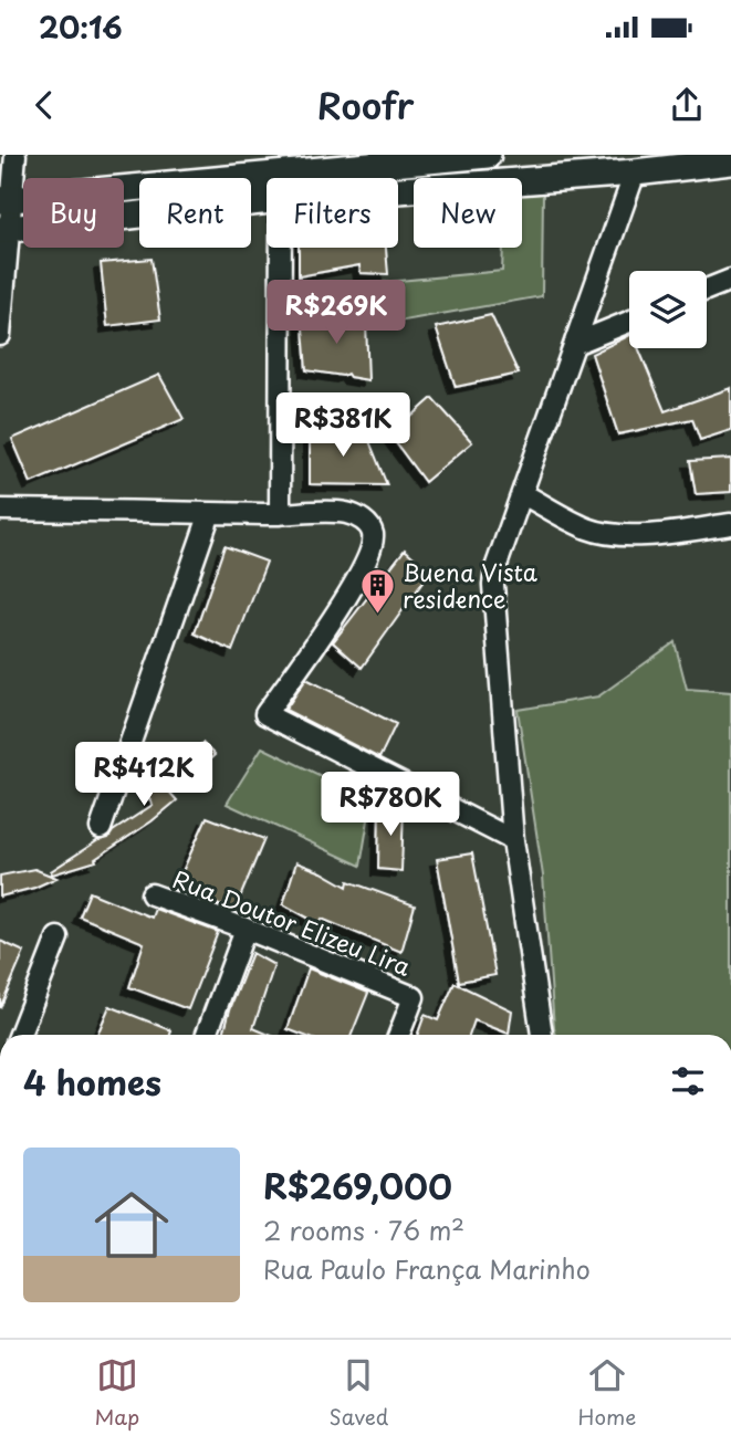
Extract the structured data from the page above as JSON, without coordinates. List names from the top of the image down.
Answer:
{
  "streets": {
    "street": ["Rua Doutor Elizeu Lira"]
  },
  "places": {
    "building": ["Buena Vista residence"]
  },
  "page": {
    "status": "20:16",
    "header": "Roofr",
    "chip": [
      "Buy",
      "Rent",
      "Filters",
      "New"
    ],
    "price": [
      "R$269K",
      "R$381K",
      "R$412K",
      "R$780K"
    ],
    "heading": "4 homes",
    "list": [
      {
        "name": "R$269,000",
        "note": "2 rooms · 76 m² · Rua Paulo França Marinho"
      }
    ],
    "tabs": ["Map", "Saved", "Home"]
  }
}
